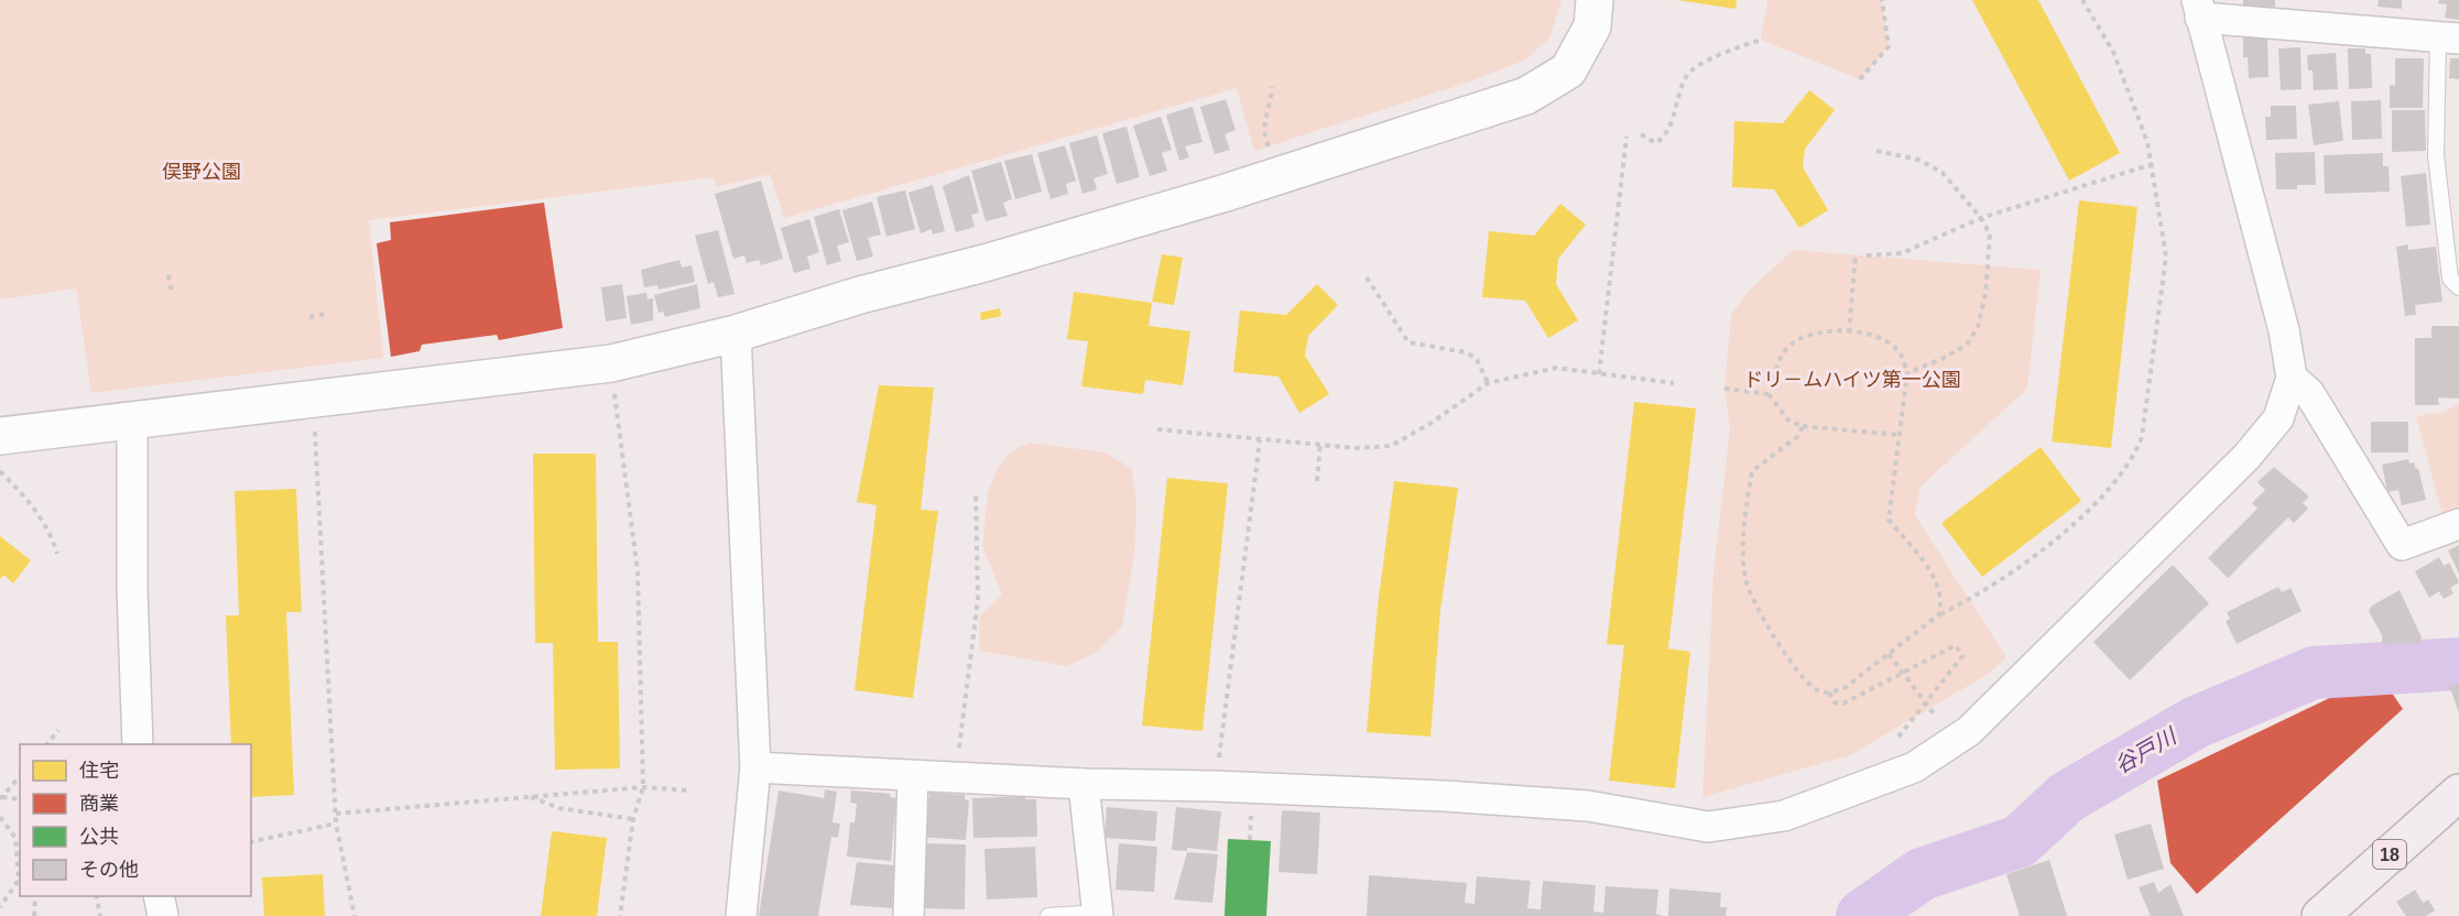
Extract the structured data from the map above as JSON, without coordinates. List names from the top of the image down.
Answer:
{
  "streets": {
    "main road": ["18"]
  },
  "water": ["谷戸川"],
  "parks": ["俣野公園", "ドリ－ムハイツ第一公園"],
  "legend": [
    "住宅",
    "商業",
    "公共",
    "その他"
  ]
}
